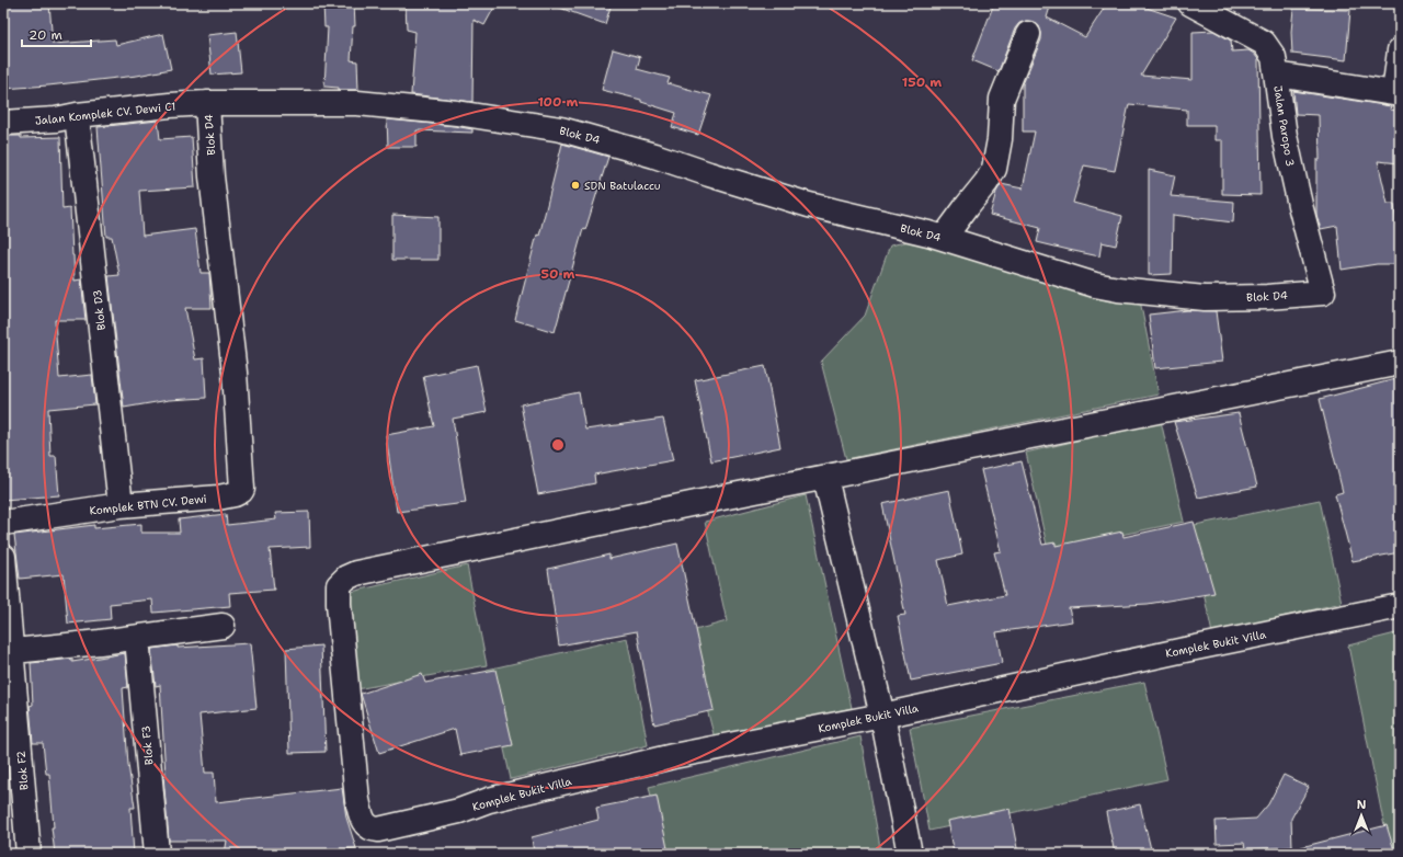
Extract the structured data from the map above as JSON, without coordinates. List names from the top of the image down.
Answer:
{
  "streets": {
    "street": [
      "Jalan Komplek CV. Dewi C1",
      "Jalan Paropo 3",
      "Blok D4",
      "Blok D3",
      "Komplek BTN CV. Dewi",
      "Komplek Bukit Villa",
      "Blok F3",
      "Blok F2"
    ]
  },
  "crossings": [
    ["Jalan Komplek CV. Dewi C1", "Blok D4"],
    ["Jalan Komplek CV. Dewi C1", "Blok D3"],
    ["Jalan Paropo 3", "Blok D4"],
    ["Blok D4", "Komplek BTN CV. Dewi"],
    ["Blok D3", "Komplek BTN CV. Dewi"]
  ],
  "places": ["SDN Batulaccu"],
  "scale_bar": "20 m",
  "north": "top",
  "rings": ["150 m", "100 m", "50 m"]
}
